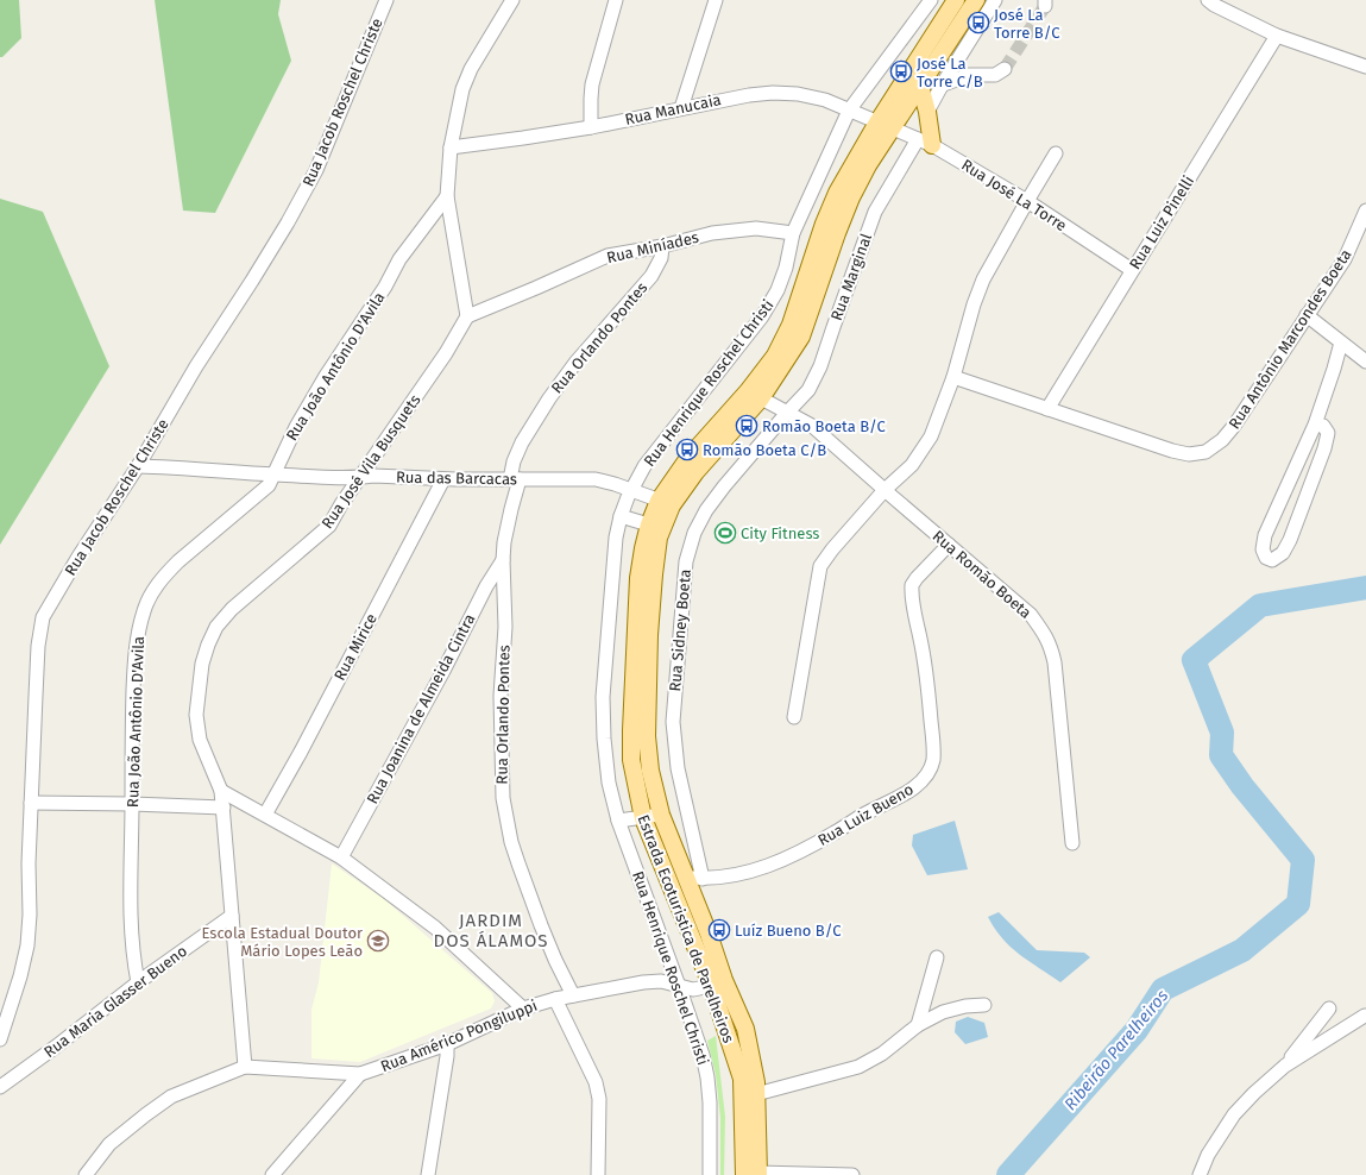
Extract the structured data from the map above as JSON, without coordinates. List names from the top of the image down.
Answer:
{
  "streets": {
    "main road": ["Estrada Ecoturistica de Parelheiros"],
    "street": [
      "Rua Jacob Roschel Christe",
      "Rua Manucaia",
      "Rua José La Torre",
      "Rua Luiz Pinelli",
      "Rua Miníades",
      "Rua Marginal",
      "Rua Orlando Pontes",
      "Rua Antônio Marcondes Boeta",
      "Rua João Antônio D'Avila",
      "Rua Henrique Roschel Christi",
      "Rua José Vila Busquets",
      "Rua das Barcacas",
      "Rua Romão Boeta",
      "Rua Sidney Boeta",
      "Rua Mirice",
      "Rua Joanina de Almeida Cintra",
      "Rua Luiz Bueno",
      "Rua Maria Glasser Bueno",
      "Rua Américo Pongiluppi"
    ]
  },
  "crossings": [
    ["Rua Jacob Roschel Christe", "Rua das Barcacas"],
    ["Rua Manucaia", "Rua José La Torre"],
    ["Rua Manucaia", "Rua Henrique Roschel Christi"],
    ["Rua Manucaia", "Estrada Ecoturistica de Parelheiros"],
    ["Rua José La Torre", "Rua Luiz Pinelli"],
    ["Rua José La Torre", "Rua Marginal"],
    ["Rua José La Torre", "Estrada Ecoturistica de Parelheiros"],
    ["Rua Luiz Pinelli", "Rua Antônio Marcondes Boeta"],
    ["Rua Miníades", "Rua Orlando Pontes"],
    ["Rua Miníades", "Rua Henrique Roschel Christi"],
    ["Rua Miníades", "Rua José Vila Busquets"],
    ["Rua Marginal", "Rua Romão Boeta"],
    ["Rua Marginal", "Rua Sidney Boeta"],
    ["Rua Orlando Pontes", "Rua das Barcacas"],
    ["Rua Orlando Pontes", "Rua Joanina de Almeida Cintra"],
    ["Rua Orlando Pontes", "Rua Américo Pongiluppi"],
    ["Rua João Antônio D'Avila", "Rua das Barcacas"],
    ["Rua João Antônio D'Avila", "Rua Maria Glasser Bueno"],
    ["Rua Henrique Roschel Christi", "Rua das Barcacas"],
    ["Rua Henrique Roschel Christi", "Rua Américo Pongiluppi"],
    ["Rua José Vila Busquets", "Rua das Barcacas"],
    ["Rua José Vila Busquets", "Rua Maria Glasser Bueno"],
    ["Rua José Vila Busquets", "Rua Américo Pongiluppi"],
    ["Rua das Barcacas", "Rua Mirice"],
    ["Rua Romão Boeta", "Rua Sidney Boeta"],
    ["Rua Romão Boeta", "Rua Luiz Bueno"],
    ["Rua Romão Boeta", "Estrada Ecoturistica de Parelheiros"],
    ["Rua Sidney Boeta", "Rua Luiz Bueno"],
    ["Rua Sidney Boeta", "Estrada Ecoturistica de Parelheiros"],
    ["Rua Luiz Bueno", "Estrada Ecoturistica de Parelheiros"],
    ["Estrada Ecoturistica de Parelheiros", "Rua Américo Pongiluppi"]
  ],
  "districts": ["JARDIM DOS ÁLAMOS"],
  "water": ["Ribeirão Parelheiros"],
  "places": {
    "bus stop": [
      "José La Torre B/C",
      "José La Torre C/B",
      "Romão Boeta B/C",
      "Romão Boeta C/B",
      "Luíz Bueno B/C"
    ],
    "sports": ["City Fitness"],
    "school or university": ["Escola Estadual Doutor Mário Lopes Leão"]
  }
}
